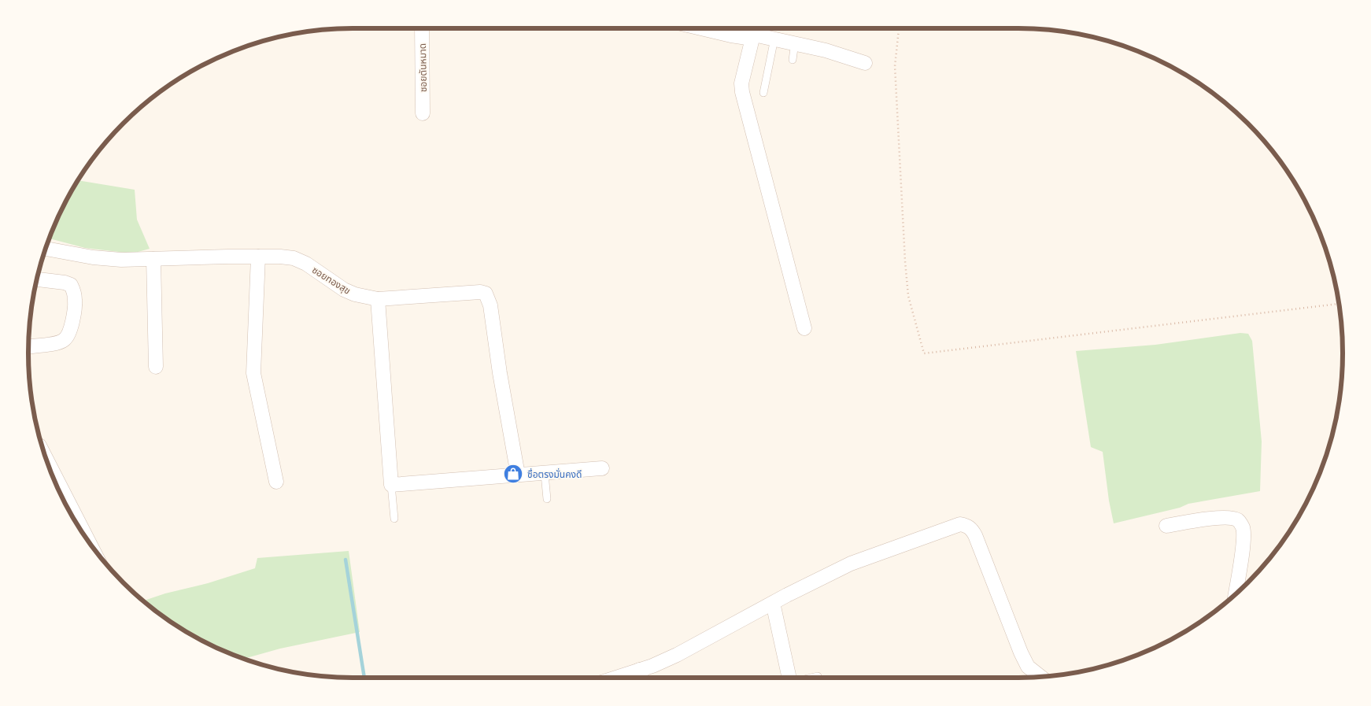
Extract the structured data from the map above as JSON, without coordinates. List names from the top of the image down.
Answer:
{
  "streets": {
    "street": ["ซอยตันหมาด", "ซอยทองสุข"]
  },
  "places": {
    "shop": ["ซื่อตรงมั่นคงดี"]
  }
}
